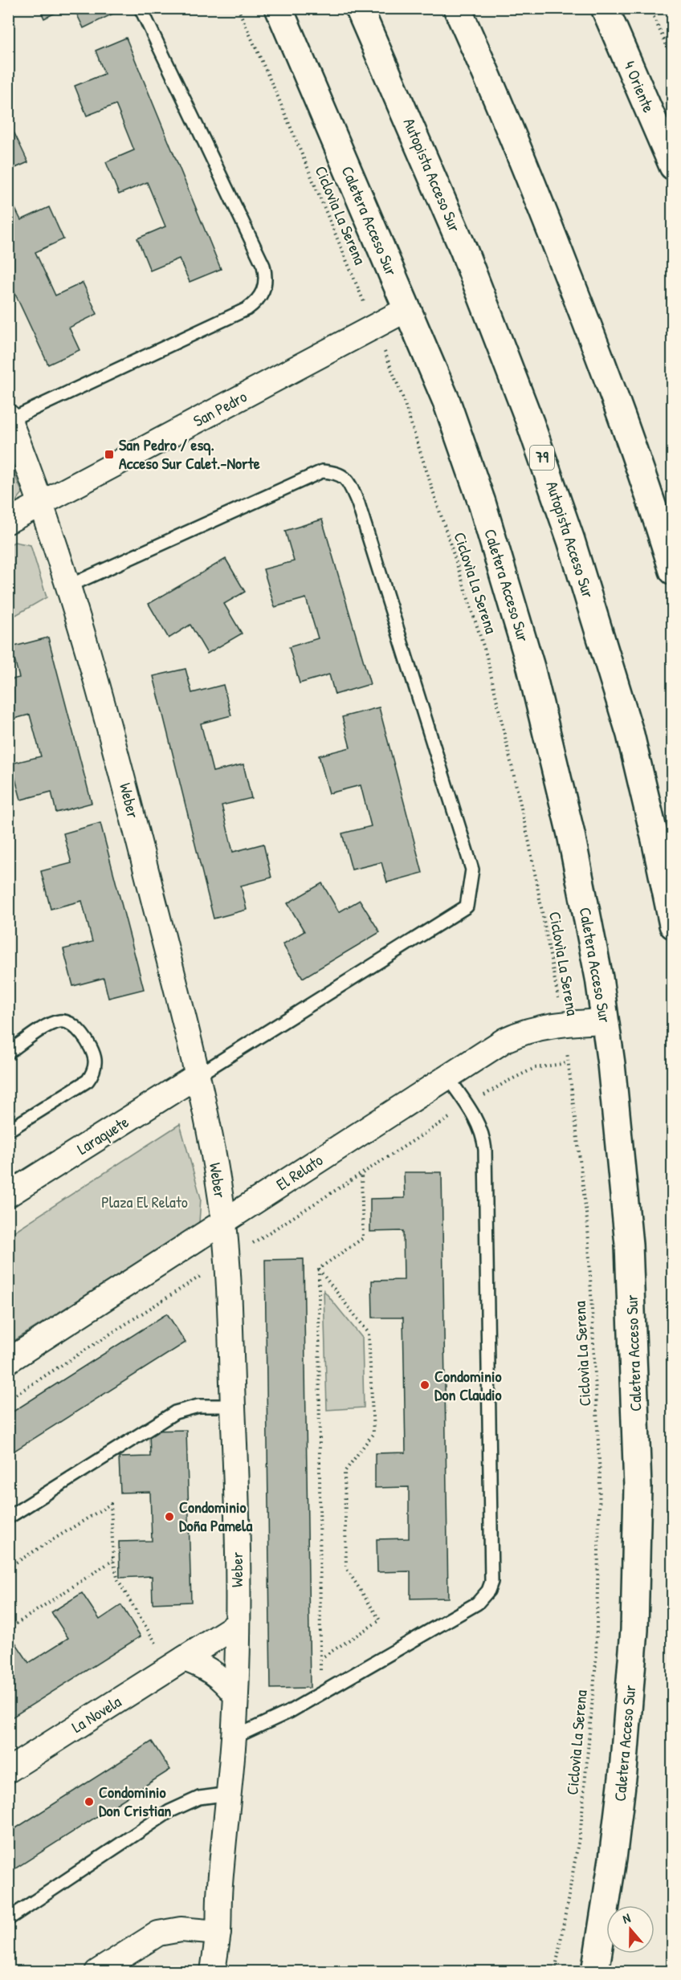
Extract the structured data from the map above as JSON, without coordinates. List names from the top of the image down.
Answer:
{
  "streets": {
    "main road": [
      "4 Oriente",
      "Autopista Acceso Sur",
      "Caletera Acceso Sur",
      "79"
    ],
    "street": [
      "San Pedro",
      "Weber",
      "Laraquete",
      "El Relato",
      "La Novela"
    ],
    "path": ["Ciclovìa La Serena"]
  },
  "crossings": [
    ["Ciclovìa La Serena", "San Pedro"],
    ["Ciclovìa La Serena", "El Relato"],
    ["Caletera Acceso Sur", "San Pedro"],
    ["Caletera Acceso Sur", "El Relato"],
    ["San Pedro", "Weber"],
    ["Weber", "Laraquete"],
    ["Weber", "El Relato"],
    ["Weber", "La Novela"]
  ],
  "parks": ["Plaza El Relato"],
  "places": {
    "transit": ["San Pedro / esq. Acceso Sur Calet.-Norte"],
    "other": ["Condominio Don Claudio", "Condominio Doña Pamela", "Condominio Don Cristian"]
  },
  "north": "top"
}
